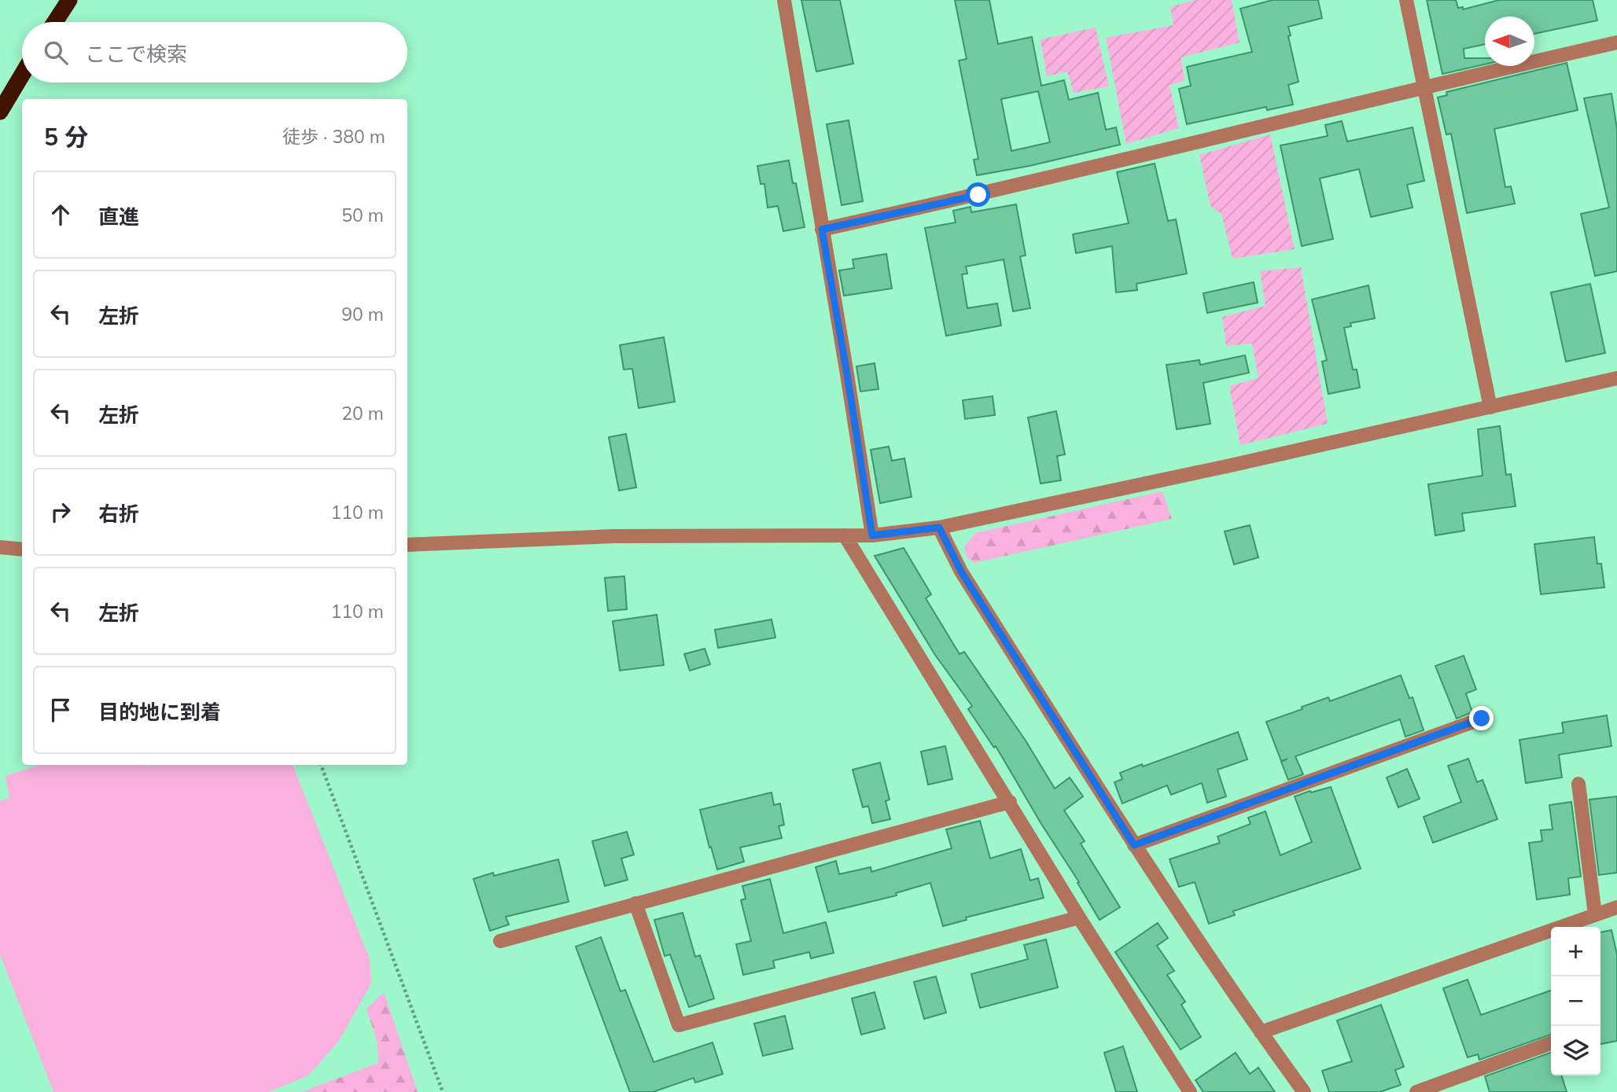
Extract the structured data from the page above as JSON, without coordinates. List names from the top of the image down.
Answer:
{
  "north": "left",
  "page": {
    "search": "ここで検索",
    "heading": ["5 分", "徒歩 · 380 m"],
    "list": [
      ["直進", "50 m"],
      ["左折", "90 m"],
      ["左折", "20 m"],
      ["右折", "110 m"],
      ["左折", "110 m"],
      "目的地に到着"
    ],
    "map_buttons": ["+", "−"]
  }
}
